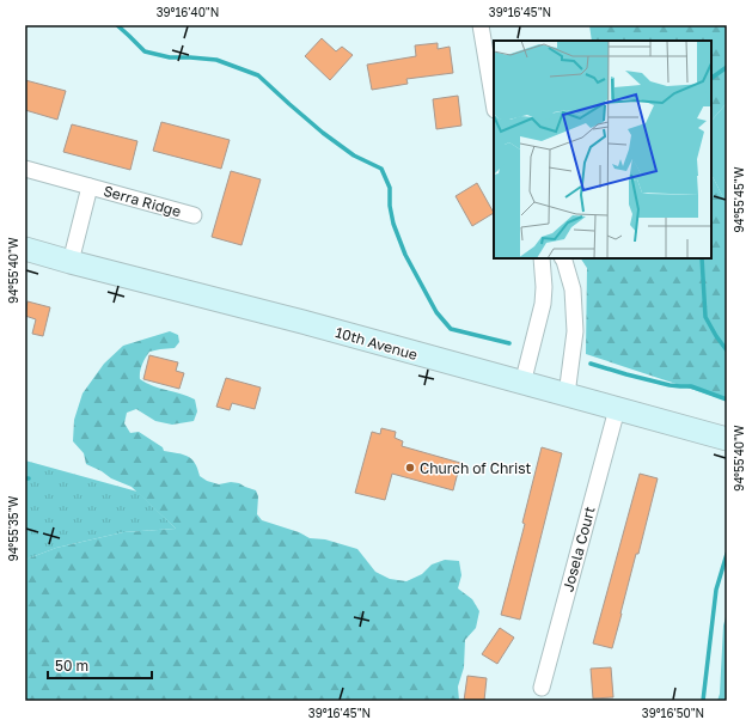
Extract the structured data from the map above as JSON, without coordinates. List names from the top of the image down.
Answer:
{
  "streets": {
    "street": ["Serra Ridge", "10th Avenue", "Josela Court"]
  },
  "crossings": [
    ["Serra Ridge", "10th Avenue"],
    ["10th Avenue", "Josela Court"]
  ],
  "places": ["Church of Christ"],
  "scale_bar": "50 m",
  "coordinates": [
    "39°16'40\"N",
    "39°16'45\"N",
    "94°55'45\"W",
    "94°55'40\"W",
    "94°55'35\"W",
    "39°16'50\"N"
  ]
}
